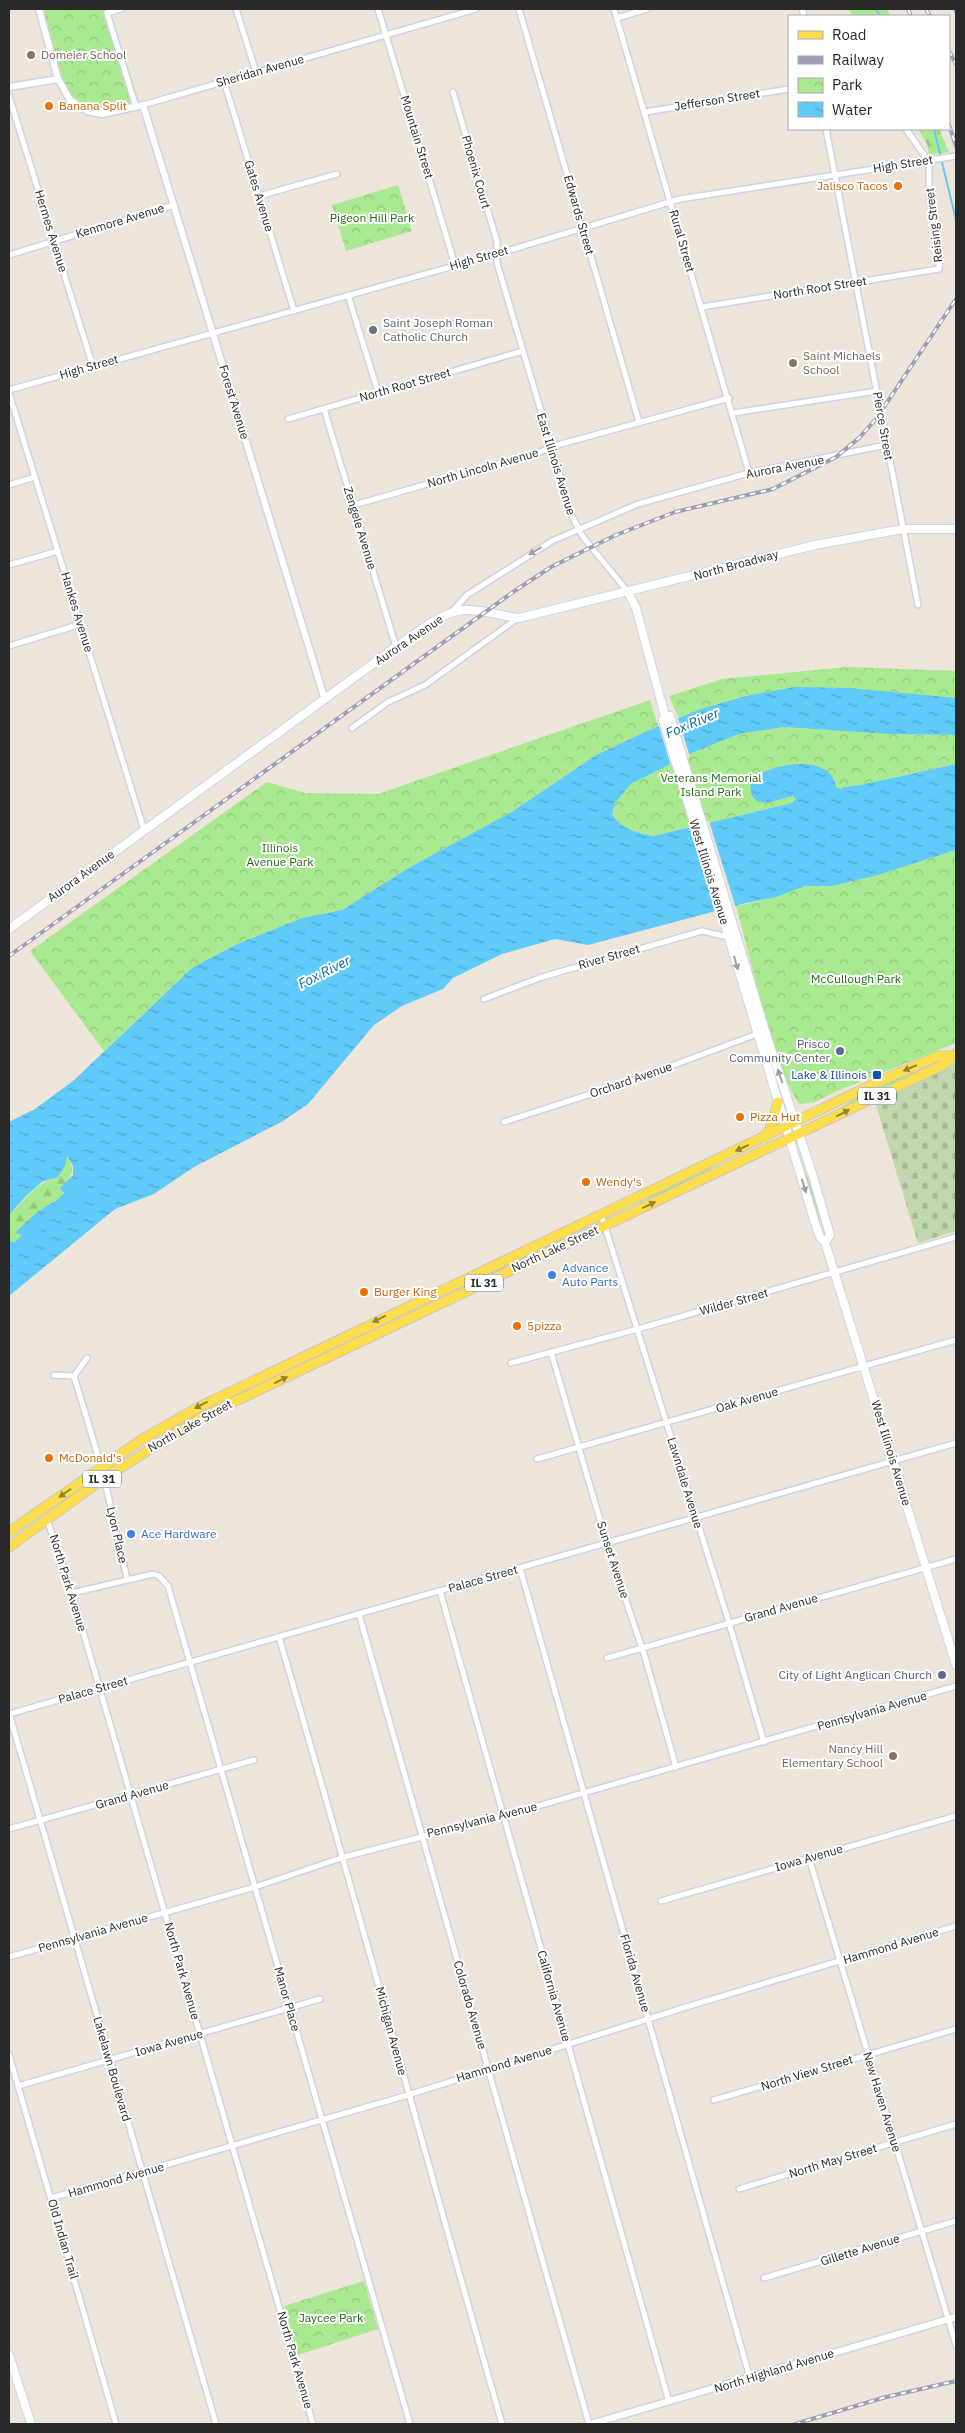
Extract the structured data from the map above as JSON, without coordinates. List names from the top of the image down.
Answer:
{
  "streets": {
    "main road": [
      "East Illinois Avenue",
      "Aurora Avenue",
      "North Broadway",
      "West Illinois Avenue",
      "IL 31",
      "North Lake Street"
    ],
    "street": [
      "Sheridan Avenue",
      "Jefferson Street",
      "Mountain Street",
      "High Street",
      "Phoenix Court",
      "Gates Avenue",
      "Edwards Street",
      "Kenmore Avenue",
      "Reising Street",
      "Hermes Avenue",
      "Rural Street",
      "North Root Street",
      "Forest Avenue",
      "Pierce Street",
      "North Lincoln Avenue",
      "Zengele Avenue",
      "Hankes Avenue",
      "River Street",
      "Orchard Avenue",
      "Wilder Street",
      "Oak Avenue",
      "Lawndale Avenue",
      "Lyon Place",
      "Sunset Avenue",
      "Palace Street",
      "North Park Avenue",
      "Grand Avenue",
      "Pennsylvania Avenue",
      "Iowa Avenue",
      "Hammond Avenue",
      "Florida Avenue",
      "California Avenue",
      "Manor Place",
      "Colorado Avenue",
      "Michigan Avenue",
      "Lakelawn Boulevard",
      "North View Street",
      "New Haven Avenue",
      "North May Street",
      "Old Indian Trail",
      "Gillette Avenue",
      "North Highland Avenue"
    ]
  },
  "crossings": [
    ["Sheridan Avenue", "Mountain Street"],
    ["Sheridan Avenue", "Gates Avenue"],
    ["Sheridan Avenue", "Forest Avenue"],
    ["Jefferson Street", "Rural Street"],
    ["Mountain Street", "High Street"],
    ["High Street", "Phoenix Court"],
    ["High Street", "Gates Avenue"],
    ["High Street", "Edwards Street"],
    ["High Street", "Hermes Avenue"],
    ["High Street", "Rural Street"],
    ["High Street", "Forest Avenue"],
    ["High Street", "Pierce Street"],
    ["High Street", "East Illinois Avenue"],
    ["High Street", "Hankes Avenue"],
    ["Phoenix Court", "East Illinois Avenue"],
    ["Edwards Street", "North Lincoln Avenue"],
    ["Kenmore Avenue", "Hermes Avenue"],
    ["Kenmore Avenue", "Forest Avenue"],
    ["Reising Street", "North Root Street"],
    ["Rural Street", "North Root Street"],
    ["Rural Street", "Aurora Avenue"],
    ["Rural Street", "North Lincoln Avenue"],
    ["North Root Street", "Pierce Street"],
    ["North Root Street", "East Illinois Avenue"],
    ["North Root Street", "Zengele Avenue"],
    ["Forest Avenue", "Aurora Avenue"],
    ["Pierce Street", "Aurora Avenue"],
    ["Pierce Street", "North Broadway"],
    ["East Illinois Avenue", "Aurora Avenue"],
    ["East Illinois Avenue", "North Lincoln Avenue"],
    ["East Illinois Avenue", "North Broadway"],
    ["East Illinois Avenue", "West Illinois Avenue"],
    ["Aurora Avenue", "Zengele Avenue"],
    ["Aurora Avenue", "North Broadway"],
    ["Aurora Avenue", "Hankes Avenue"],
    ["North Lincoln Avenue", "Zengele Avenue"],
    ["West Illinois Avenue", "River Street"],
    ["West Illinois Avenue", "Orchard Avenue"],
    ["West Illinois Avenue", "North Lake Street"],
    ["West Illinois Avenue", "Wilder Street"],
    ["West Illinois Avenue", "Oak Avenue"],
    ["West Illinois Avenue", "Palace Street"],
    ["West Illinois Avenue", "Grand Avenue"],
    ["North Lake Street", "Lawndale Avenue"],
    ["North Lake Street", "Lyon Place"],
    ["North Lake Street", "North Park Avenue"],
    ["Wilder Street", "Lawndale Avenue"],
    ["Wilder Street", "Sunset Avenue"],
    ["Oak Avenue", "Lawndale Avenue"],
    ["Oak Avenue", "Sunset Avenue"],
    ["Lawndale Avenue", "Palace Street"],
    ["Lawndale Avenue", "Grand Avenue"],
    ["Lawndale Avenue", "Pennsylvania Avenue"],
    ["Lyon Place", "Manor Place"],
    ["Sunset Avenue", "Palace Street"],
    ["Sunset Avenue", "Grand Avenue"],
    ["Sunset Avenue", "Pennsylvania Avenue"],
    ["Palace Street", "North Park Avenue"],
    ["Palace Street", "Florida Avenue"],
    ["Palace Street", "California Avenue"],
    ["Palace Street", "Manor Place"],
    ["Palace Street", "Colorado Avenue"],
    ["Palace Street", "Michigan Avenue"],
    ["Palace Street", "Lakelawn Boulevard"],
    ["North Park Avenue", "Grand Avenue"],
    ["North Park Avenue", "Pennsylvania Avenue"],
    ["North Park Avenue", "Iowa Avenue"],
    ["North Park Avenue", "Hammond Avenue"],
    ["Grand Avenue", "Manor Place"],
    ["Grand Avenue", "Lakelawn Boulevard"],
    ["Pennsylvania Avenue", "Florida Avenue"],
    ["Pennsylvania Avenue", "California Avenue"],
    ["Pennsylvania Avenue", "Manor Place"],
    ["Pennsylvania Avenue", "Colorado Avenue"],
    ["Pennsylvania Avenue", "Michigan Avenue"],
    ["Pennsylvania Avenue", "Lakelawn Boulevard"],
    ["Iowa Avenue", "Manor Place"],
    ["Iowa Avenue", "Lakelawn Boulevard"],
    ["Iowa Avenue", "New Haven Avenue"],
    ["Iowa Avenue", "Old Indian Trail"],
    ["Hammond Avenue", "Florida Avenue"],
    ["Hammond Avenue", "California Avenue"],
    ["Hammond Avenue", "Manor Place"],
    ["Hammond Avenue", "Colorado Avenue"],
    ["Hammond Avenue", "Michigan Avenue"],
    ["Hammond Avenue", "Lakelawn Boulevard"],
    ["Hammond Avenue", "New Haven Avenue"],
    ["Hammond Avenue", "Old Indian Trail"],
    ["Florida Avenue", "North Highland Avenue"],
    ["California Avenue", "North Highland Avenue"],
    ["Colorado Avenue", "North Highland Avenue"],
    ["North View Street", "New Haven Avenue"],
    ["New Haven Avenue", "North May Street"],
    ["New Haven Avenue", "Gillette Avenue"],
    ["New Haven Avenue", "North Highland Avenue"]
  ],
  "water": ["Fox River"],
  "parks": [
    "Pigeon Hill Park",
    "Veterans Memorial Island Park",
    "Illinois Avenue Park",
    "McCullough Park",
    "Jaycee Park"
  ],
  "places": {
    "other": [
      "Domeier School",
      "Banana Split",
      "Jalisco Tacos",
      "Saint Joseph Roman Catholic Church",
      "Saint Michaels School",
      "Prisco Community Center",
      "Pizza Hut",
      "Wendy's",
      "Advance Auto Parts",
      "Burger King",
      "5pizza",
      "McDonald's",
      "Ace Hardware",
      "City of Light Anglican Church",
      "Nancy Hill Elementary School"
    ],
    "transit": ["Lake & Illinois"]
  },
  "legend": [
    "Road",
    "Railway",
    "Park",
    "Water"
  ]
}
